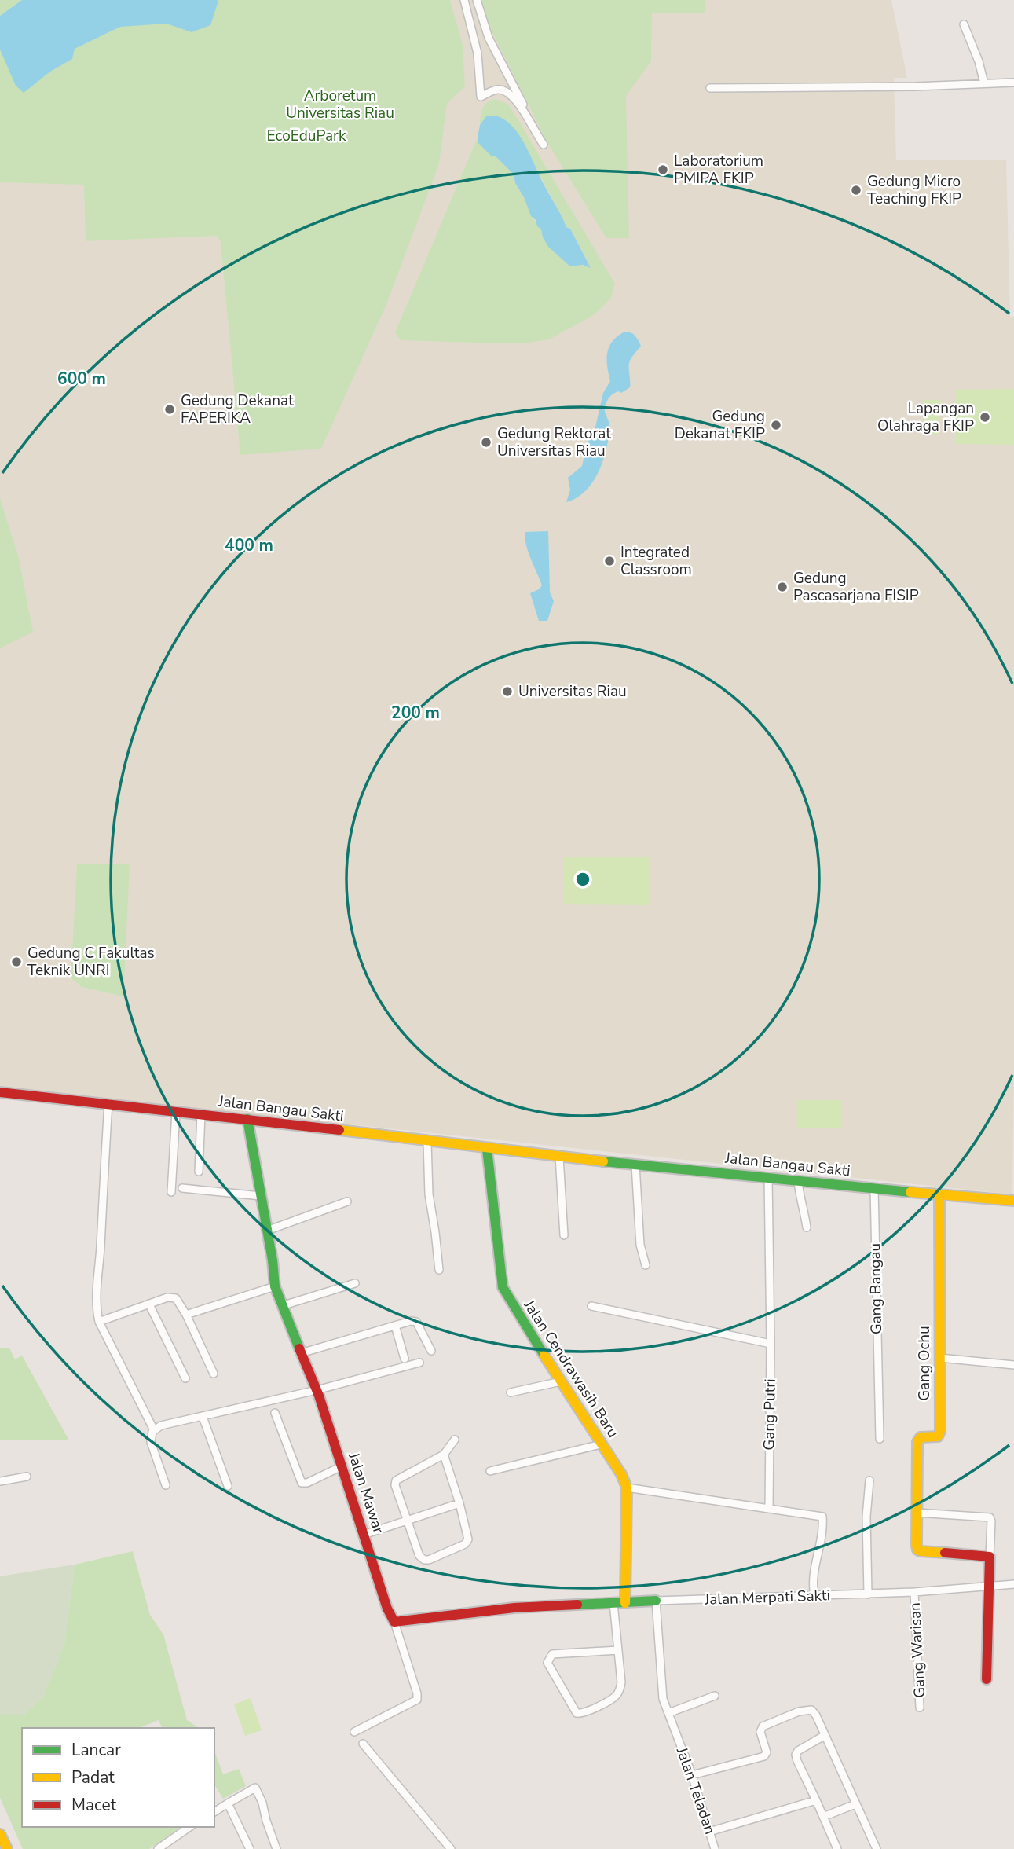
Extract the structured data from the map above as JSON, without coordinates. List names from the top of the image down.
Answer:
{
  "streets": {
    "street": [
      "Jalan Bangau Sakti",
      "Gang Bangau",
      "Gang Ochu",
      "Jalan Cendrawasih Baru",
      "Gang Putri",
      "Jalan Mawar",
      "Jalan Merpati Sakti",
      "Gang Warisan",
      "Jalan Teladan"
    ]
  },
  "crossings": [
    ["Jalan Bangau Sakti", "Gang Bangau"],
    ["Jalan Bangau Sakti", "Gang Ochu"],
    ["Jalan Bangau Sakti", "Jalan Cendrawasih Baru"],
    ["Jalan Bangau Sakti", "Gang Putri"],
    ["Jalan Bangau Sakti", "Jalan Mawar"],
    ["Jalan Merpati Sakti", "Gang Warisan"]
  ],
  "parks": ["Arboretum Universitas Riau", "EcoEduPark"],
  "places": [
    "Laboratorium PMIPA FKIP",
    "Gedung Micro Teaching FKIP",
    "Gedung Dekanat FAPERIKA",
    "Lapangan Olahraga FKIP",
    "Gedung Dekanat FKIP",
    "Gedung Rektorat Universitas Riau",
    "Integrated Classroom",
    "Gedung Pascasarjana FISIP",
    "Universitas Riau",
    "Gedung C Fakultas Teknik UNRI"
  ],
  "legend": ["Lancar", "Padat", "Macet"],
  "rings": ["600 m", "400 m", "200 m"]
}
